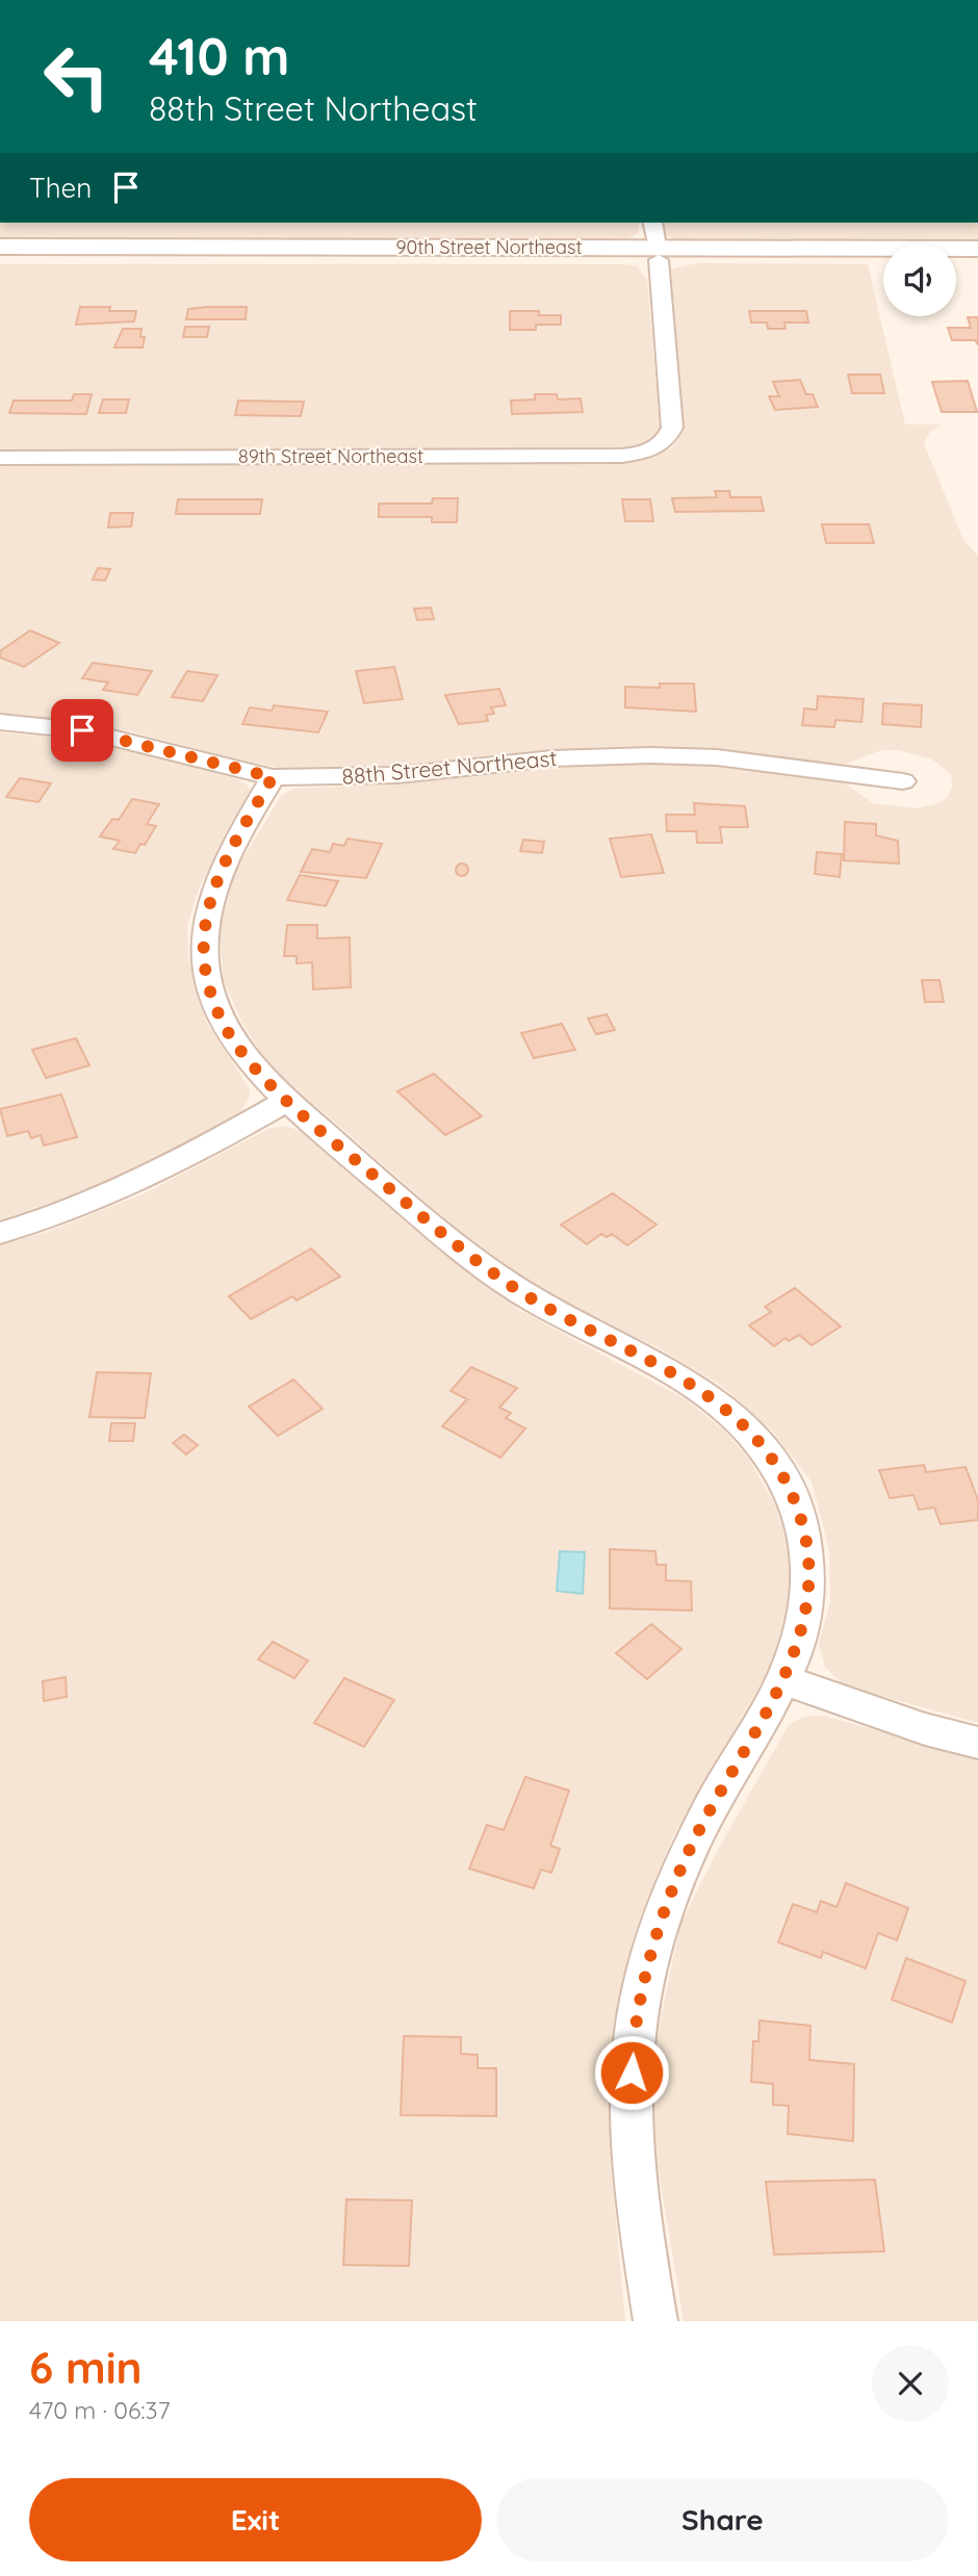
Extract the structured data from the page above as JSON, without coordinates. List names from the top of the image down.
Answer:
{
  "streets": {
    "main road": ["90th Street Northeast"],
    "street": ["89th Street Northeast", "88th Street Northeast"]
  },
  "crossings": [
    ["90th Street Northeast", "89th Street Northeast"]
  ],
  "page": {
    "turn": ["410 m", "88th Street Northeast"],
    "then": "Then",
    "heading": ["6 min", "470 m · 06:37"],
    "buttons": ["Exit", "Share"]
  }
}
